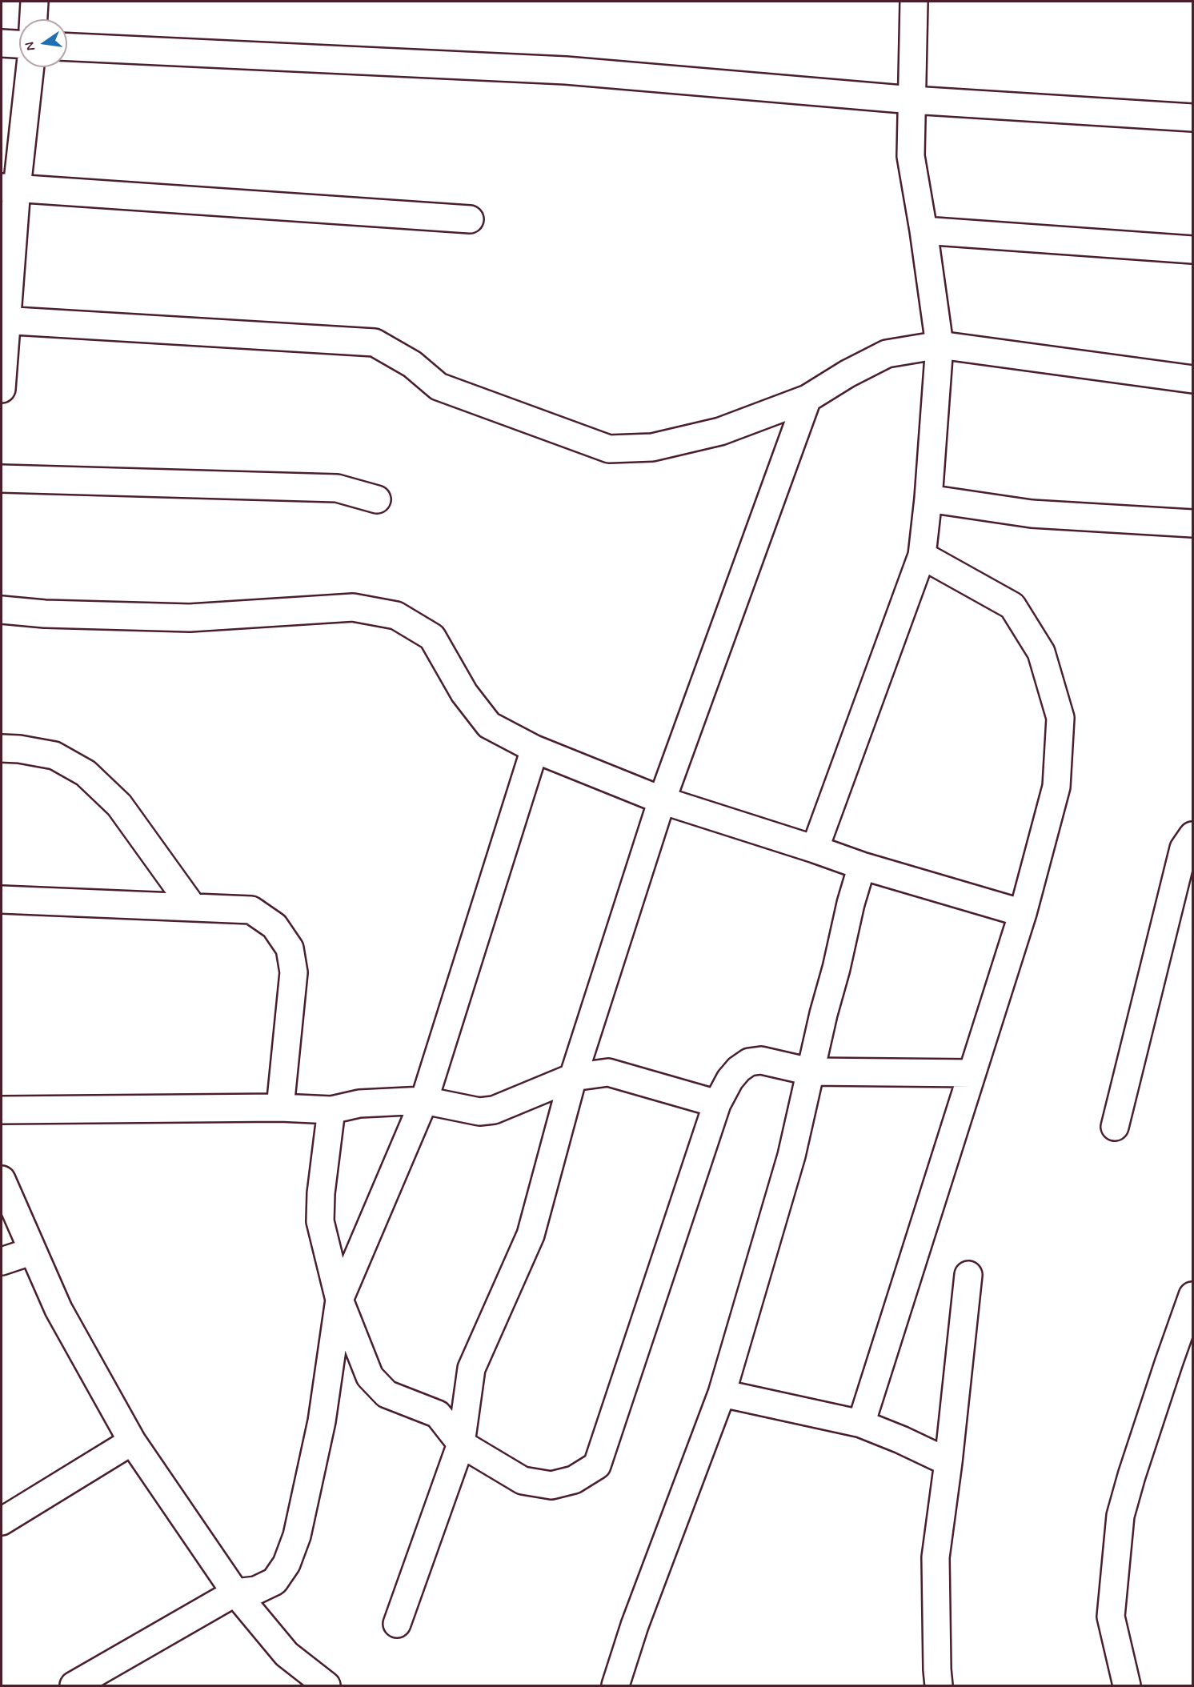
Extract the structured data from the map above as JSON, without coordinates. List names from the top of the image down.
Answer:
{
  "north": "left"
}
